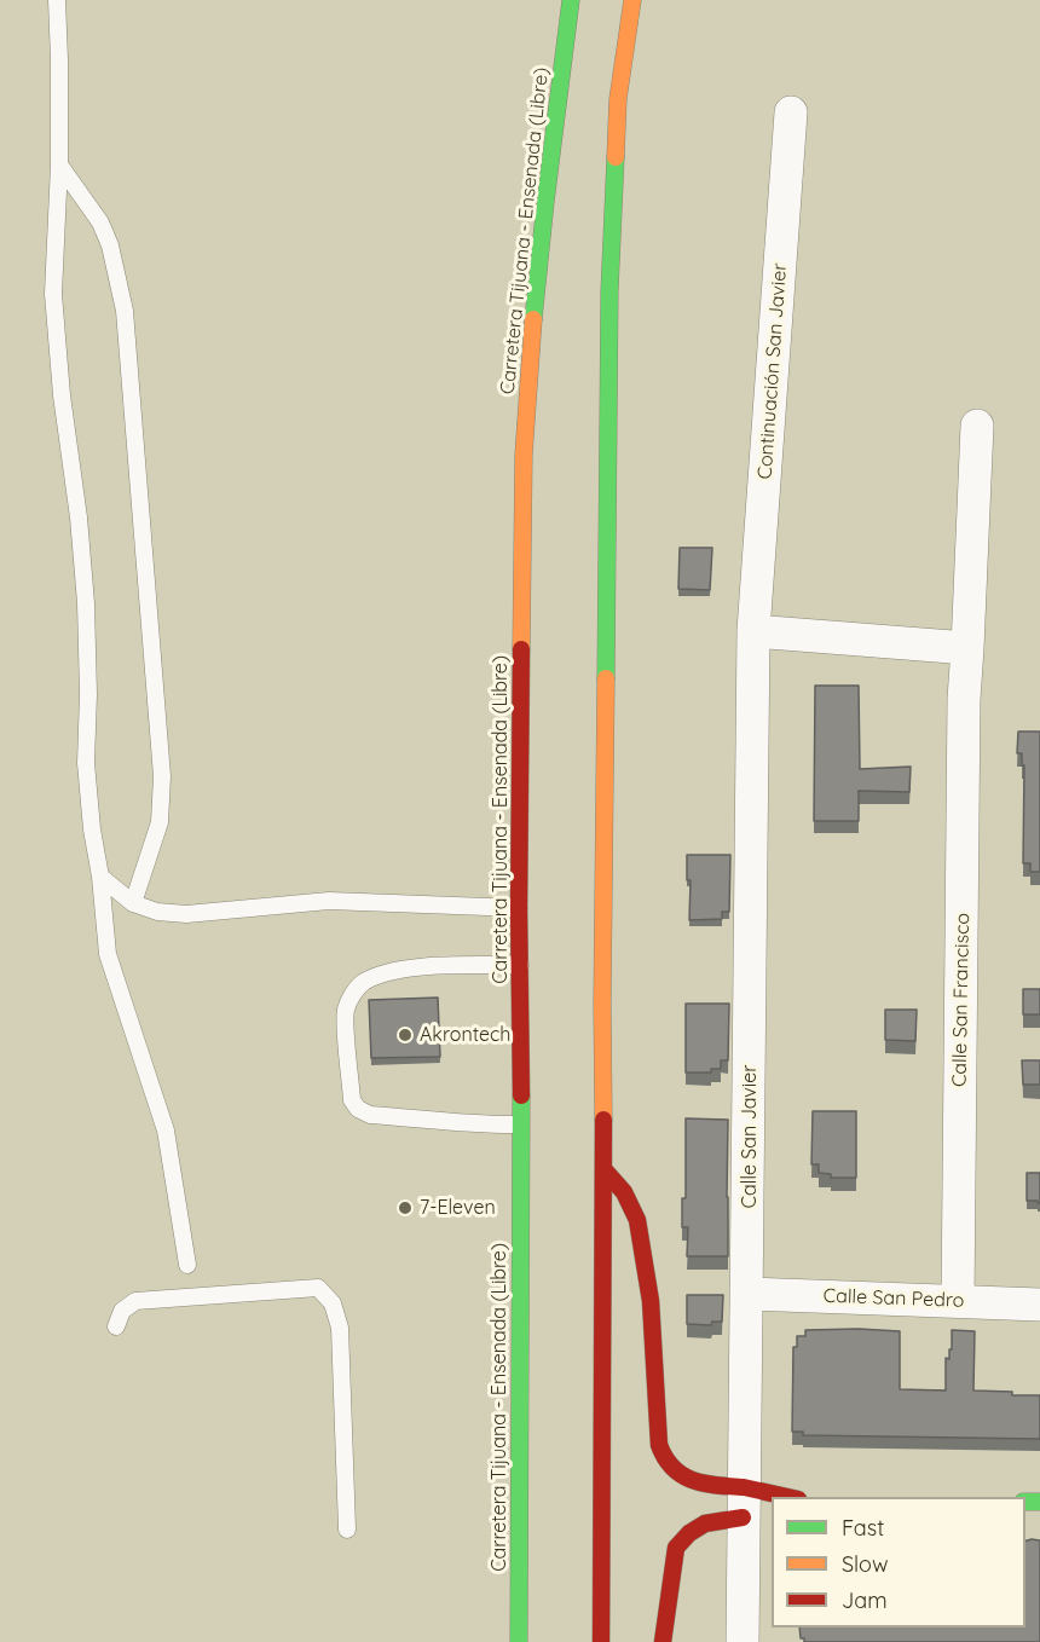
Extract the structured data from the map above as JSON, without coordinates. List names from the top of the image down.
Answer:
{
  "streets": {
    "main road": ["Carretera Tijuana - Ensenada (Libre)"],
    "street": [
      "Continuación San Javier",
      "Calle San Francisco",
      "Calle San Javier",
      "Calle San Pedro"
    ]
  },
  "crossings": [
    ["Continuación San Javier", "Calle San Javier"],
    ["Calle San Francisco", "Calle San Pedro"],
    ["Calle San Javier", "Calle San Pedro"]
  ],
  "places": ["Akrontech", "7-Eleven"],
  "legend": ["Fast", "Slow", "Jam"]
}
